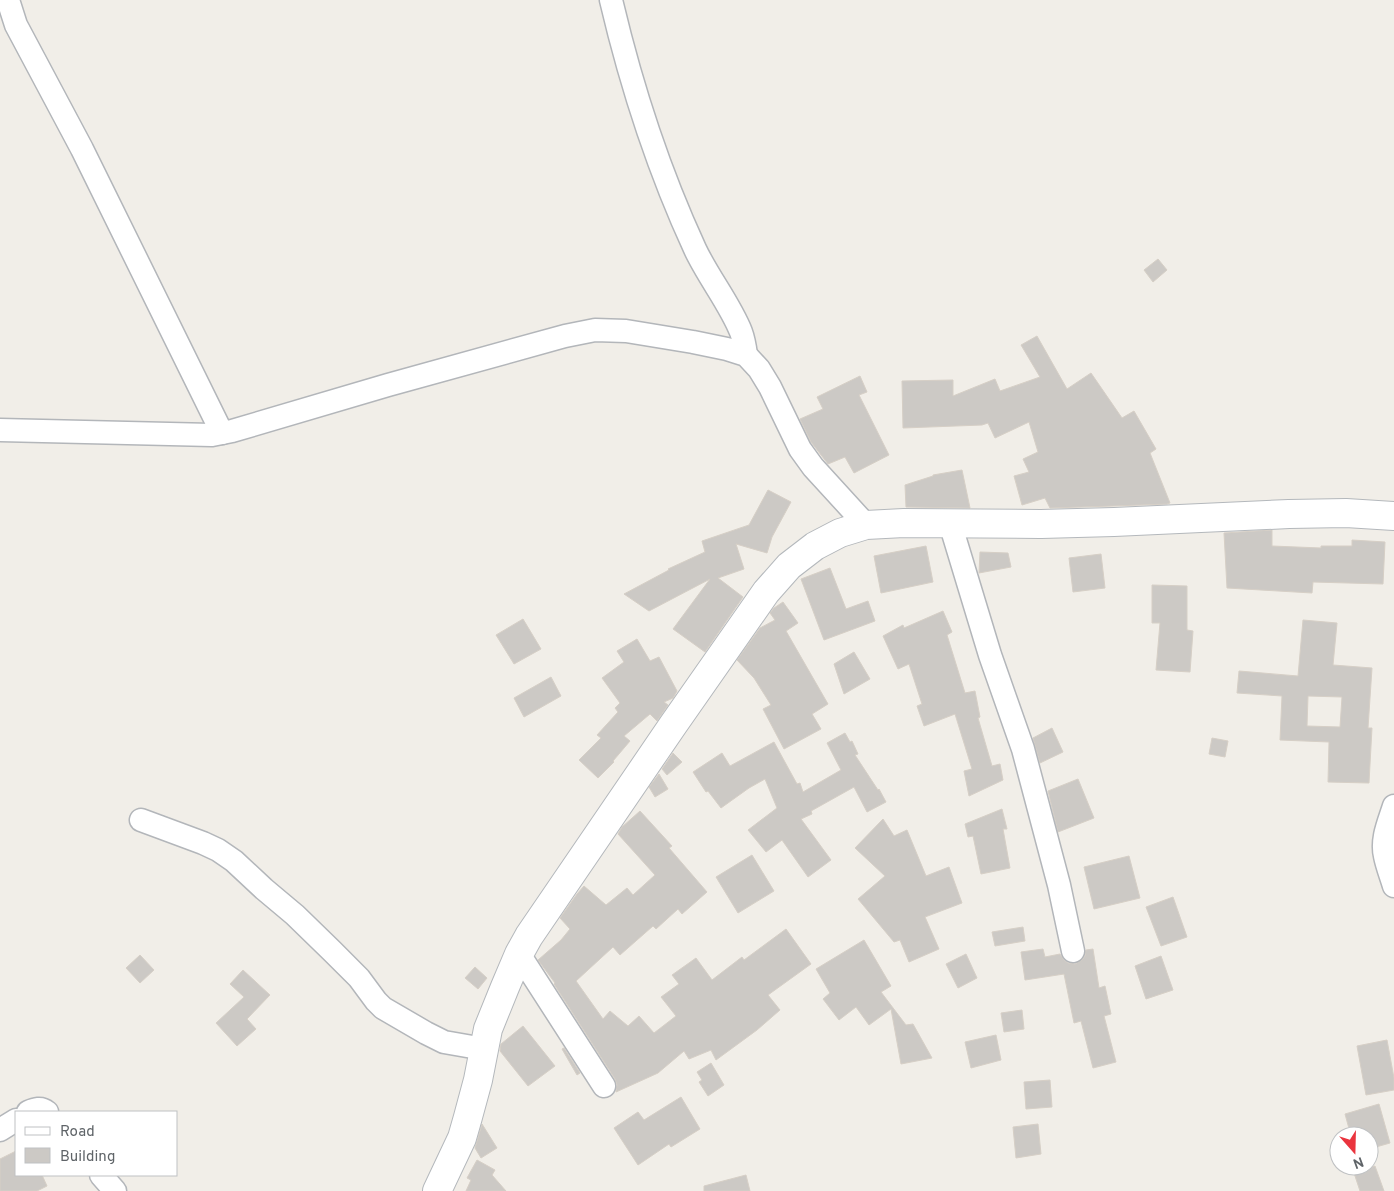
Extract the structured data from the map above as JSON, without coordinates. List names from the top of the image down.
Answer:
{
  "legend": ["Road", "Building"],
  "north": "bottom"
}
